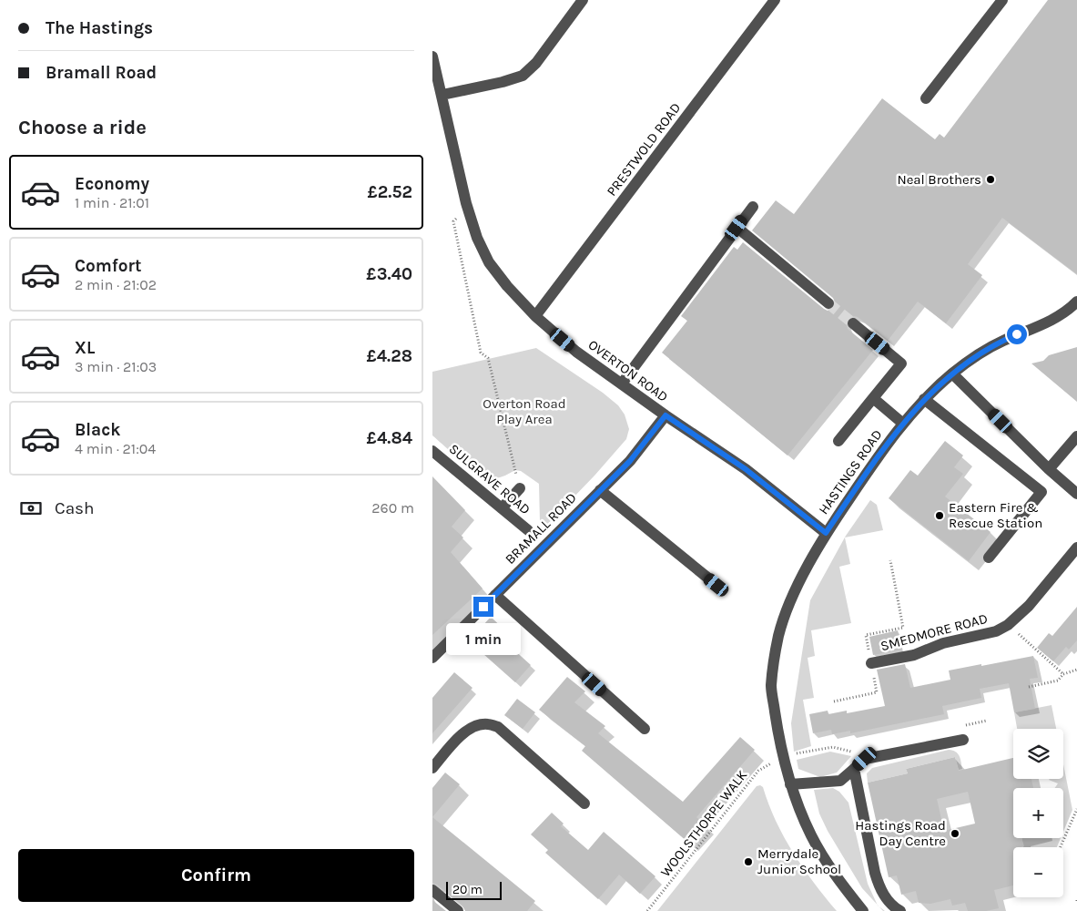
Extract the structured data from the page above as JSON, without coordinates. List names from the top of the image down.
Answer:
{
  "streets": {
    "street": [
      "PRESTWOLD ROAD",
      "OVERTON ROAD",
      "HASTINGS ROAD",
      "SULGRAVE ROAD",
      "BRAMALL ROAD",
      "SMEDMORE ROAD"
    ],
    "path": ["WOOLSTHORPE WALK"]
  },
  "crossings": [
    ["PRESTWOLD ROAD", "OVERTON ROAD"],
    ["OVERTON ROAD", "HASTINGS ROAD"],
    ["OVERTON ROAD", "BRAMALL ROAD"],
    ["HASTINGS ROAD", "WOOLSTHORPE WALK"]
  ],
  "parks": ["Overton Road Play Area"],
  "places": [
    "Neal Brothers",
    "Eastern Fire & Rescue Station",
    "Hastings Road Day Centre",
    "Merrydale Junior School"
  ],
  "scale_bar": "20 m",
  "page": {
    "banner": ["The Hastings", "Bramall Road"],
    "heading": "Choose a ride",
    "list": [
      {
        "name": "Economy",
        "note": "1 min · 21:01",
        "value": "£2.52"
      },
      {
        "name": "Comfort",
        "note": "2 min · 21:02",
        "value": "£3.40"
      },
      {
        "name": "XL",
        "note": "3 min · 21:03",
        "value": "£4.28"
      },
      {
        "name": "Black",
        "note": "4 min · 21:04",
        "value": "£4.84"
      }
    ],
    "pay": ["Cash", "260 m"],
    "bubble": "1 min",
    "map_buttons": ["+", "−"],
    "buttons": "Confirm",
    "scale": "20 m"
  }
}
